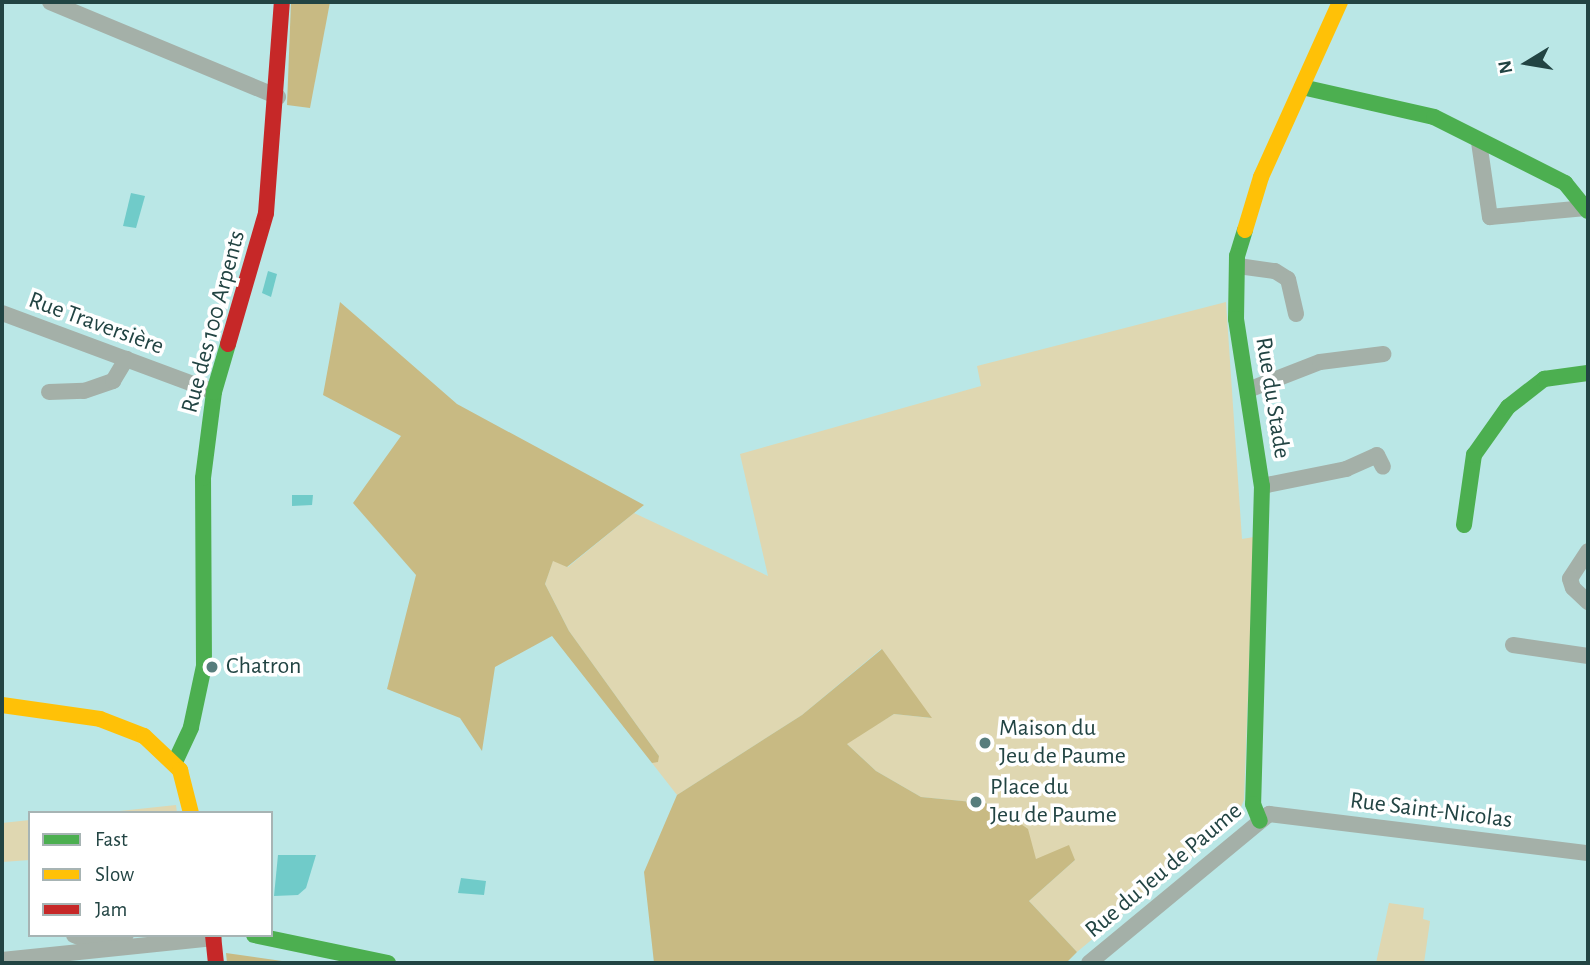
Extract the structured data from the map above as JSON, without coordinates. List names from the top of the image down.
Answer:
{
  "streets": {
    "street": [
      "Rue des 100 Arpents",
      "Rue Traversière",
      "Rue du Stade",
      "Rue Saint-Nicolas",
      "Rue du Jeu de Paume"
    ]
  },
  "crossings": [
    ["Rue des 100 Arpents", "Rue Traversière"],
    ["Rue du Stade", "Rue Saint-Nicolas"],
    ["Rue du Stade", "Rue du Jeu de Paume"],
    ["Rue Saint-Nicolas", "Rue du Jeu de Paume"]
  ],
  "places": ["Chatron", "Maison du Jeu de Paume", "Place du Jeu de Paume"],
  "legend": ["Fast", "Slow", "Jam"],
  "north": "left"
}
